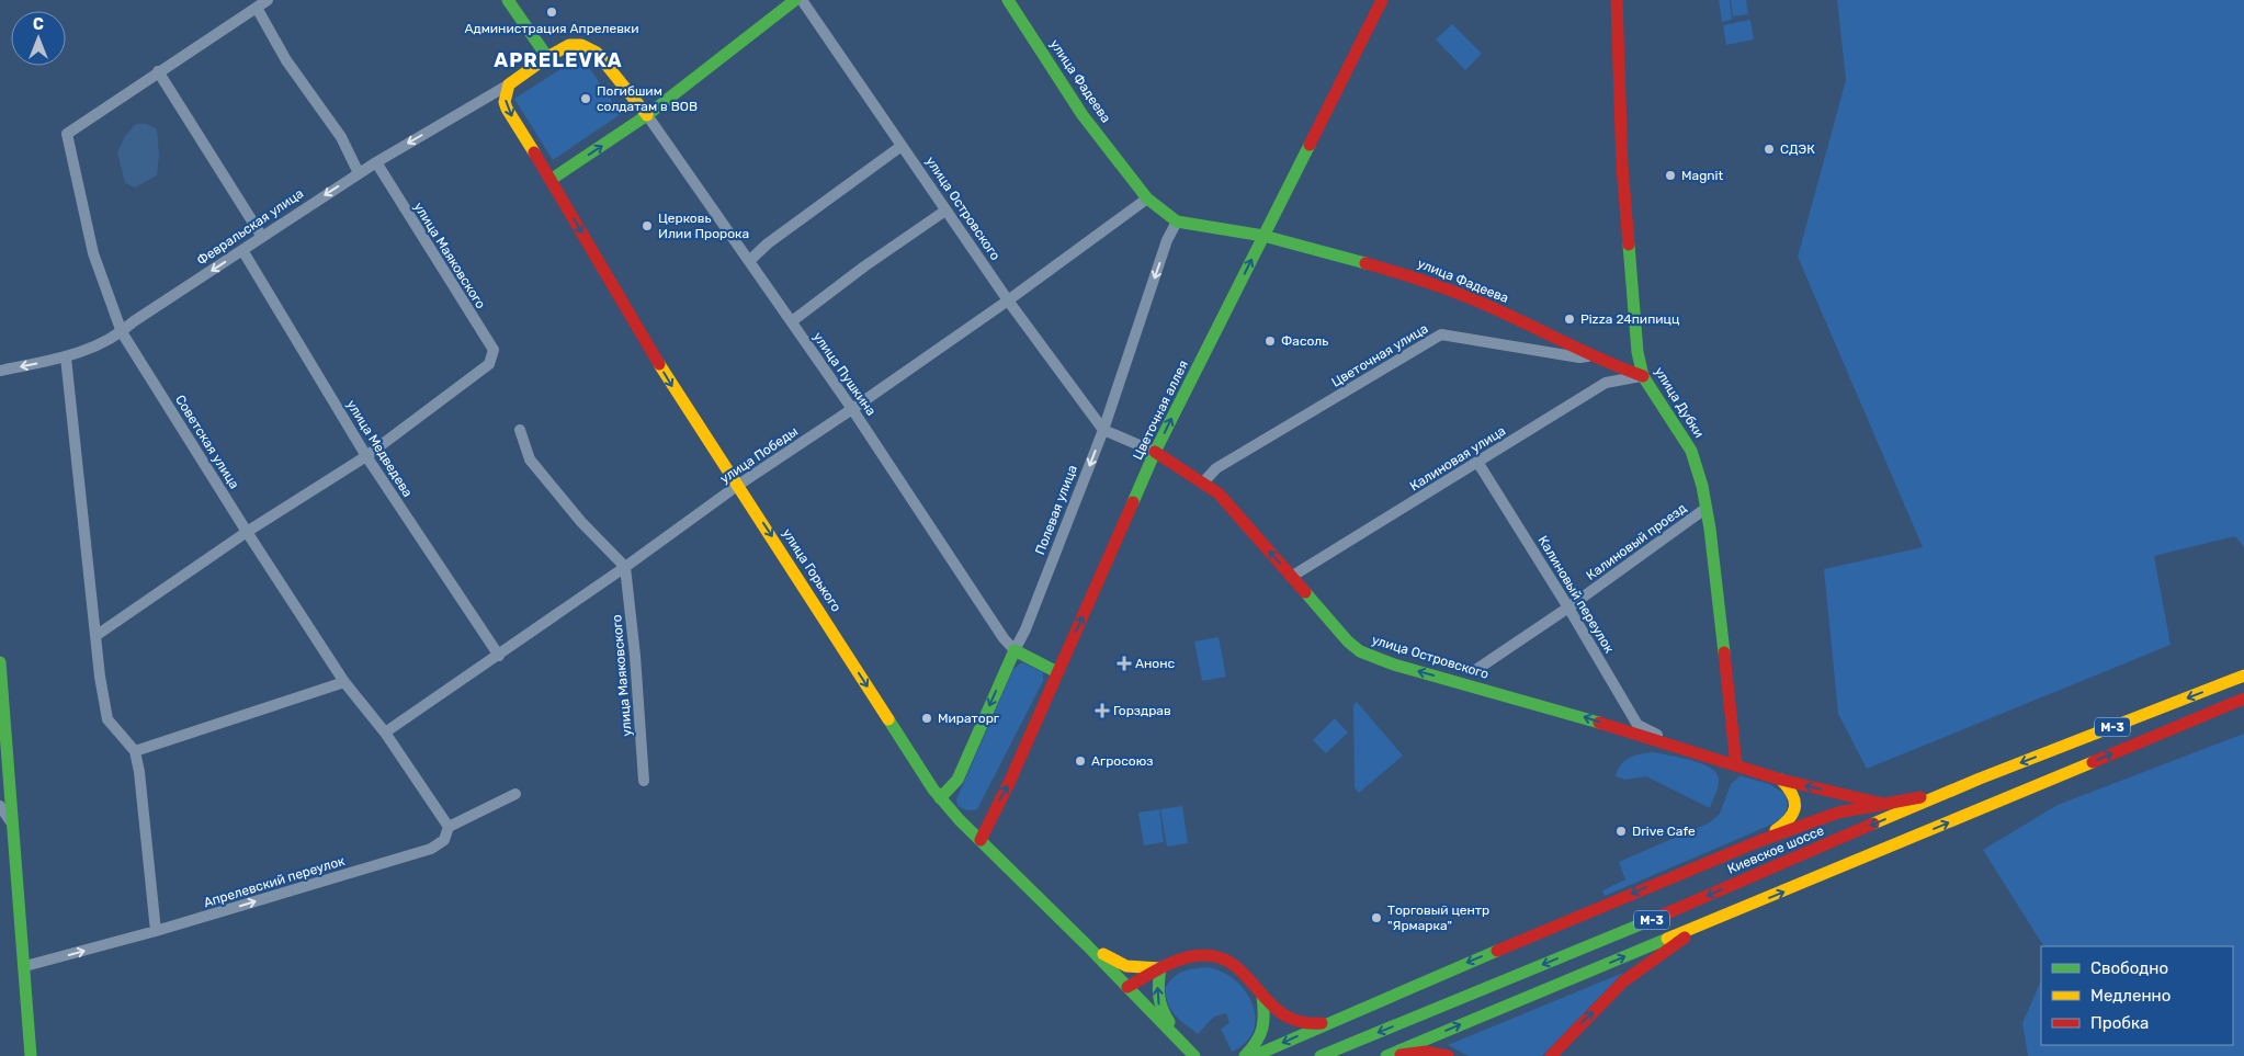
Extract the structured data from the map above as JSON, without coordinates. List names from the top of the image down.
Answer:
{
  "streets": {
    "main road": [
      "улица Фадеева",
      "улица Островского",
      "улица Дубки",
      "Цветочная аллея",
      "Полевая улица",
      "улица Горького",
      "М-3",
      "Киевское шоссе"
    ],
    "street": [
      "Февральская улица",
      "улица Маяковского",
      "Цветочная улица",
      "улица Пушкина",
      "Советская улица",
      "улица Медведева",
      "улица Победы",
      "Калиновая улица",
      "Калиновый проезд",
      "Калиновый переулок",
      "Апрелевский переулок"
    ]
  },
  "crossings": [
    ["улица Фадеева", "Цветочная улица"],
    ["улица Фадеева", "улица Дубки"],
    ["улица Фадеева", "Цветочная аллея"],
    ["улица Фадеева", "улица Победы"],
    ["улица Фадеева", "Калиновая улица"],
    ["улица Фадеева", "Полевая улица"],
    ["улица Островского", "Цветочная улица"],
    ["улица Островского", "улица Дубки"],
    ["улица Островского", "Цветочная аллея"],
    ["улица Островского", "улица Победы"],
    ["улица Островского", "Калиновая улица"],
    ["улица Островского", "Полевая улица"],
    ["Февральская улица", "улица Маяковского"],
    ["Февральская улица", "Советская улица"],
    ["Февральская улица", "улица Медведева"],
    ["Февральская улица", "улица Горького"],
    ["улица Маяковского", "улица Медведева"],
    ["улица Маяковского", "улица Победы"],
    ["улица Пушкина", "улица Победы"],
    ["улица Пушкина", "Полевая улица"],
    ["улица Дубки", "Калиновая улица"],
    ["улица Дубки", "Калиновый проезд"],
    ["Цветочная аллея", "улица Горького"],
    ["Советская улица", "улица Победы"],
    ["Советская улица", "Апрелевский переулок"],
    ["улица Медведева", "улица Победы"],
    ["улица Победы", "улица Горького"],
    ["Калиновая улица", "Калиновый переулок"],
    ["Полевая улица", "улица Горького"],
    ["Калиновый проезд", "Калиновый переулок"]
  ],
  "one_way": [
    "улица Островского",
    "Февральская улица",
    "Цветочная аллея",
    "Полевая улица",
    "улица Горького",
    "Апрелевский переулок"
  ],
  "districts": ["APRELEVKA"],
  "places": {
    "other": [
      "Администрация Апрелевки",
      "Погибшим солдатам в ВОВ",
      "СДЭК",
      "Magnit",
      "Церковь Илии Пророка",
      "Pizza 24пипицц",
      "Фасоль",
      "Мираторг",
      "Агросоюз",
      "Drive Cafe",
      "Торговый центр \"Ярмарка\""
    ],
    "health": ["Анонс", "Горздрав"]
  },
  "legend": ["Свободно", "Медленно", "Пробка"],
  "north": "top"
}
